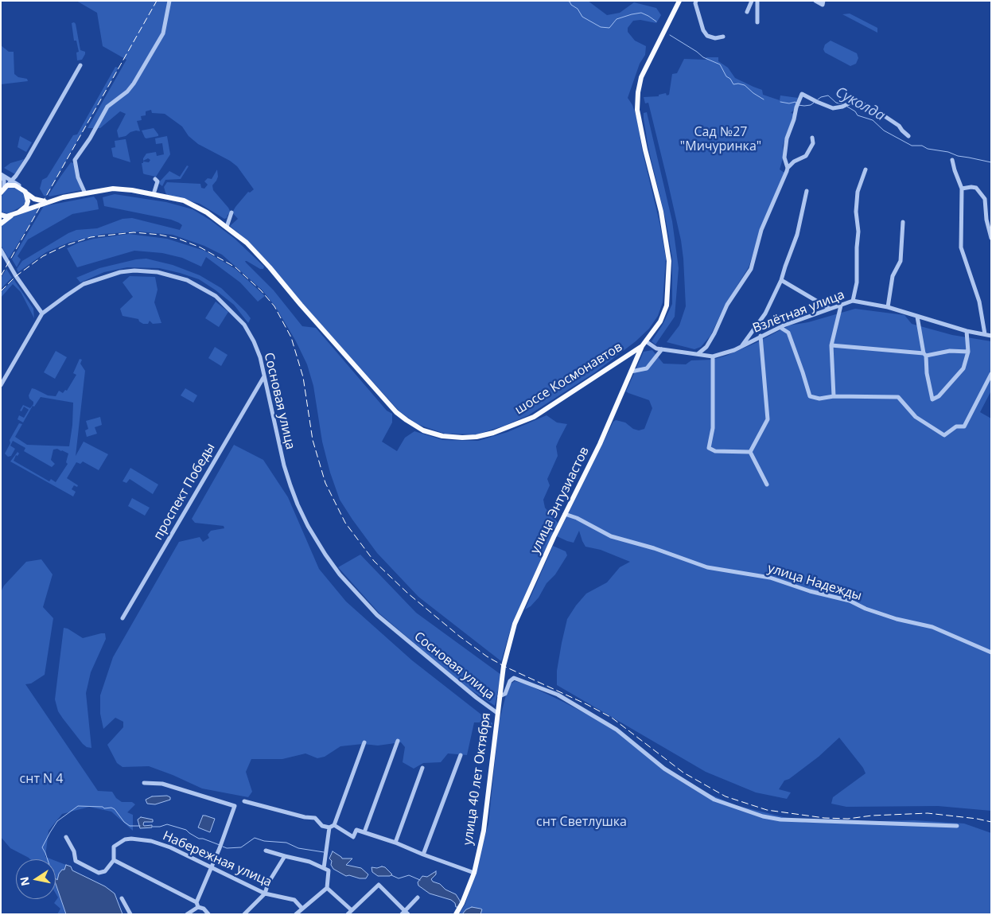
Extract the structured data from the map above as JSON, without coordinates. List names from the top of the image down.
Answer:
{
  "streets": {
    "main road": ["шоссе Космонавтов", "улица Энтузиастов", "улица 40 лет Октября"],
    "street": [
      "Взлётная улица",
      "Сосновая улица",
      "проспект Победы",
      "улица Надежды",
      "Набережная улица"
    ]
  },
  "crossings": [
    ["Взлётная улица", "шоссе Космонавтов"],
    ["шоссе Космонавтов", "улица Энтузиастов"],
    ["Сосновая улица", "проспект Победы"],
    ["Сосновая улица", "улица 40 лет Октября"],
    ["улица Энтузиастов", "улица Надежды"],
    ["улица Энтузиастов", "улица 40 лет Октября"]
  ],
  "water": ["Суколда"],
  "parks": ["Сад №27 \"Мичуринка\"", "снт N 4", "снт Светлушка"],
  "north": "left"
}
